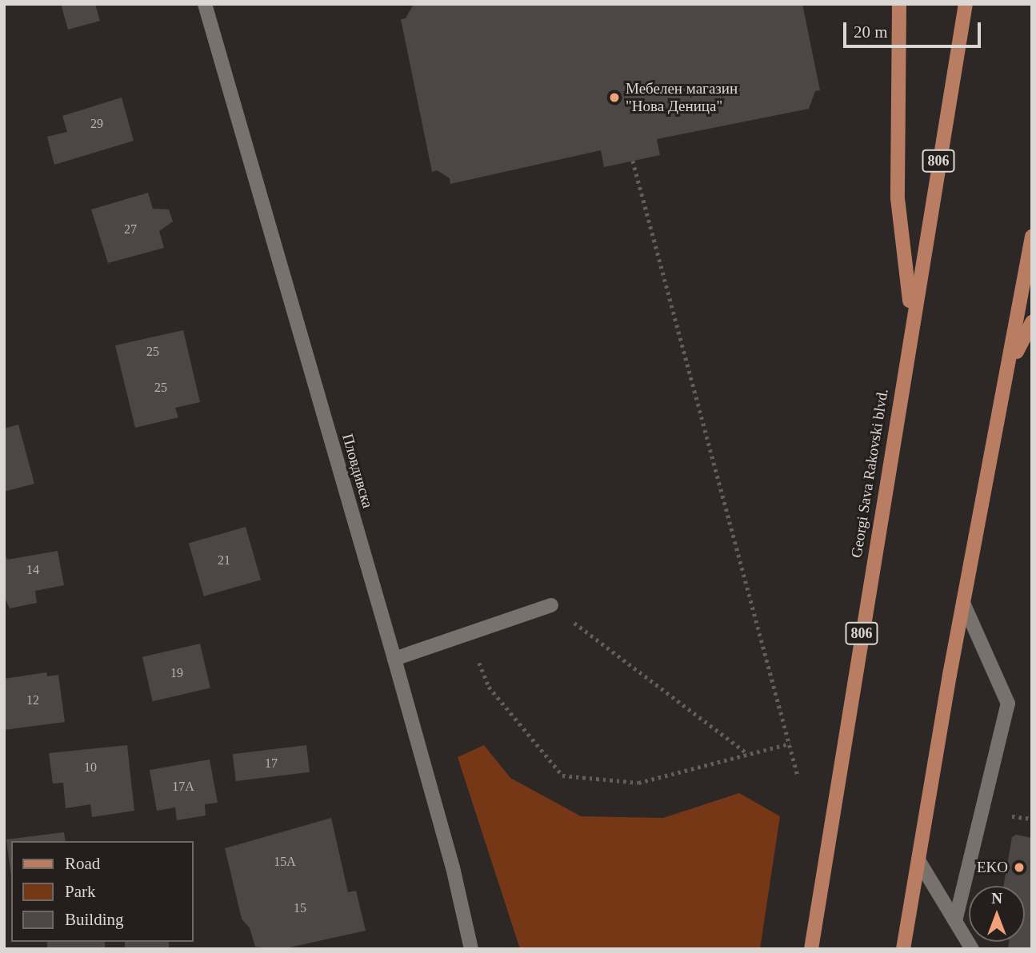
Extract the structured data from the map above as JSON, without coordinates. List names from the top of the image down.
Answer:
{
  "streets": {
    "main road": ["806", "Georgi Sava Rakovski blvd."],
    "street": ["Пловдивска"]
  },
  "places": ["Мебелен магазин \"Нова Деница\"", "EKO"],
  "house_numbers": [
    "29",
    "27",
    "25",
    "25",
    "21",
    "14",
    "19",
    "12",
    "17",
    "10",
    "17А",
    "15А",
    "15"
  ],
  "legend": ["Road", "Park", "Building"],
  "scale_bar": "20 m",
  "north": "top"
}
